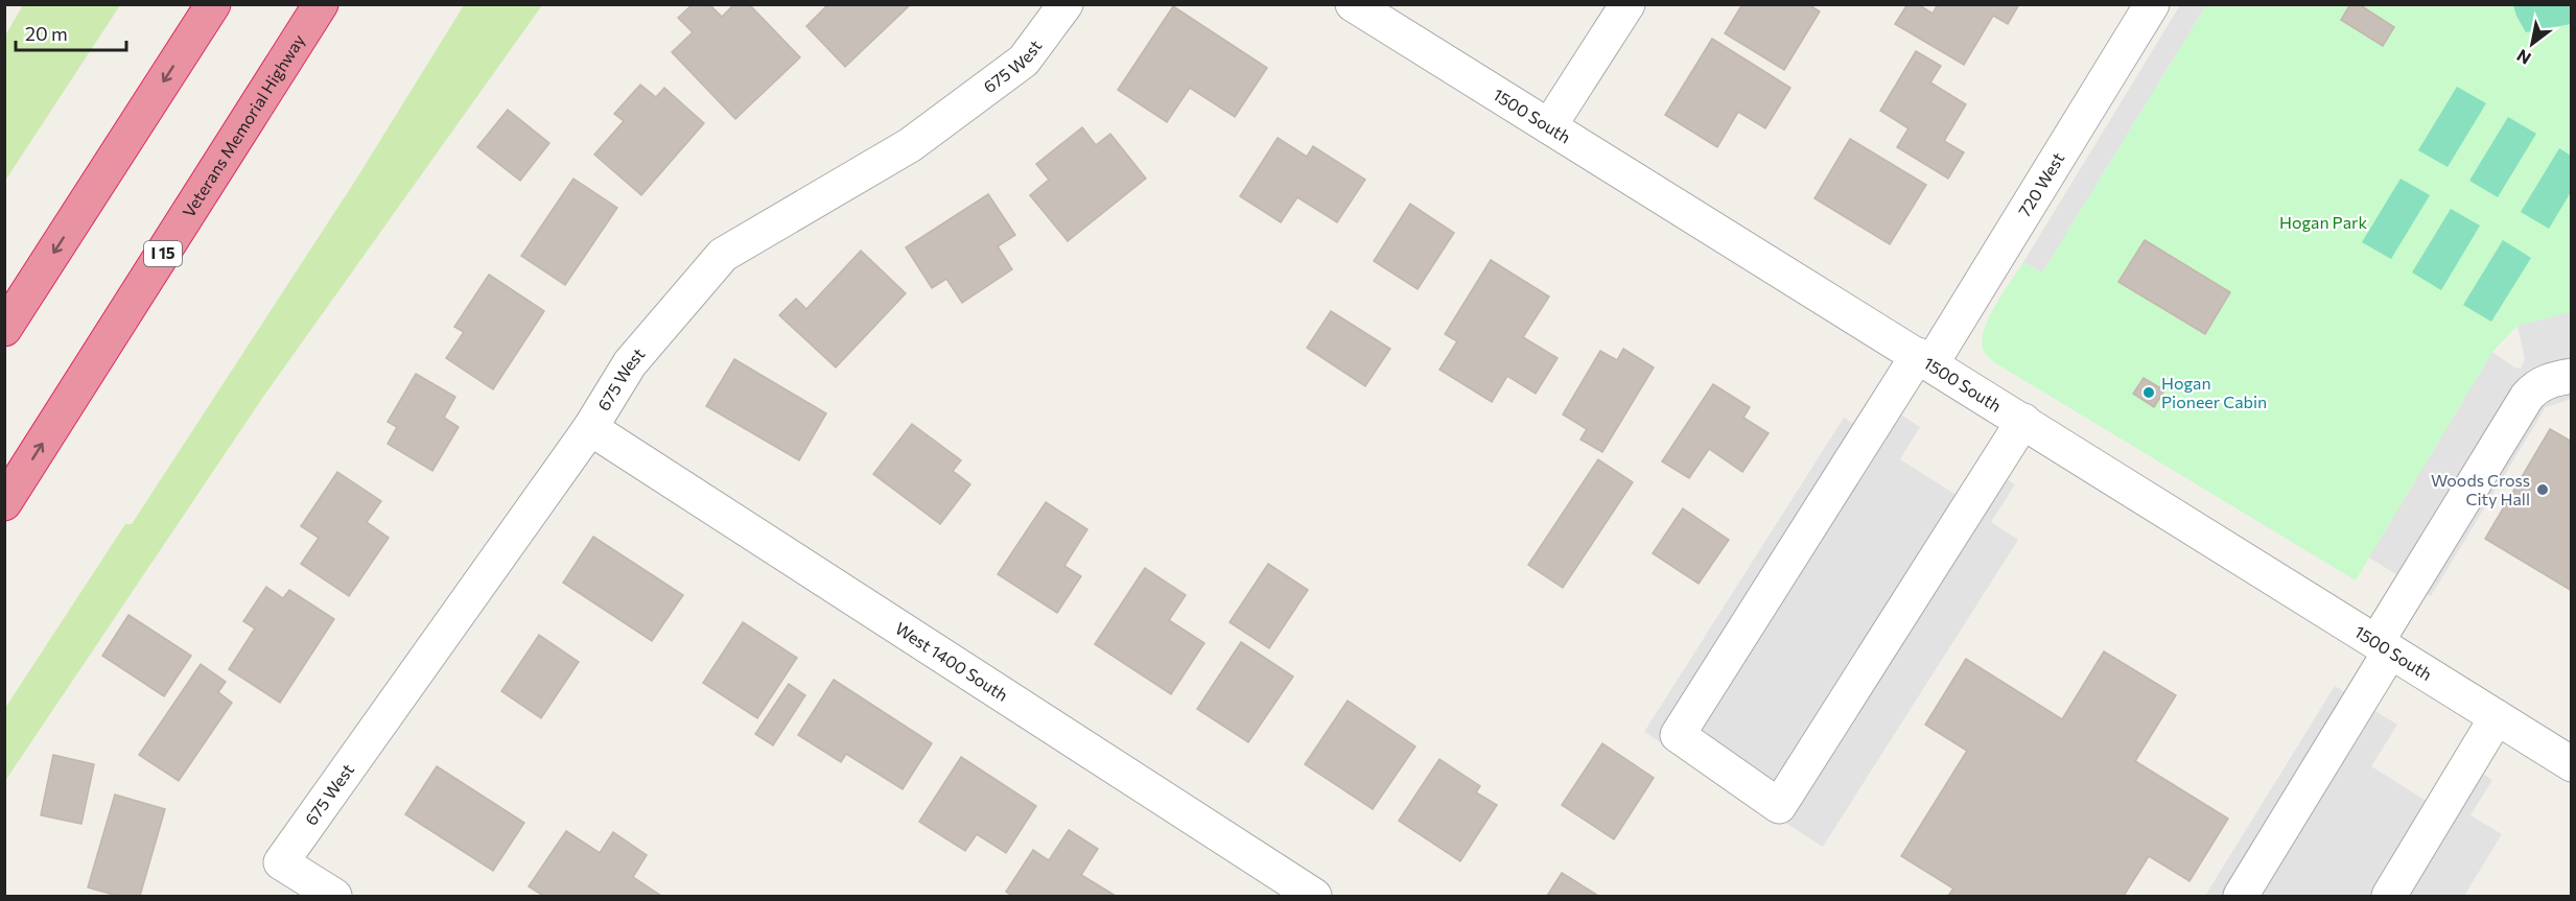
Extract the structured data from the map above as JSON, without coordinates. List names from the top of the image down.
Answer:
{
  "streets": {
    "highway": ["Veterans Memorial Highway", "I 15"],
    "street": [
      "675 West",
      "1500 South",
      "720 West",
      "West 1400 South"
    ]
  },
  "crossings": [
    ["675 West", "West 1400 South"],
    ["1500 South", "720 West"]
  ],
  "parks": ["Hogan Park"],
  "places": ["Hogan Pioneer Cabin", "Woods Cross City Hall"],
  "scale_bar": "20 m",
  "north": "bottom left"
}
